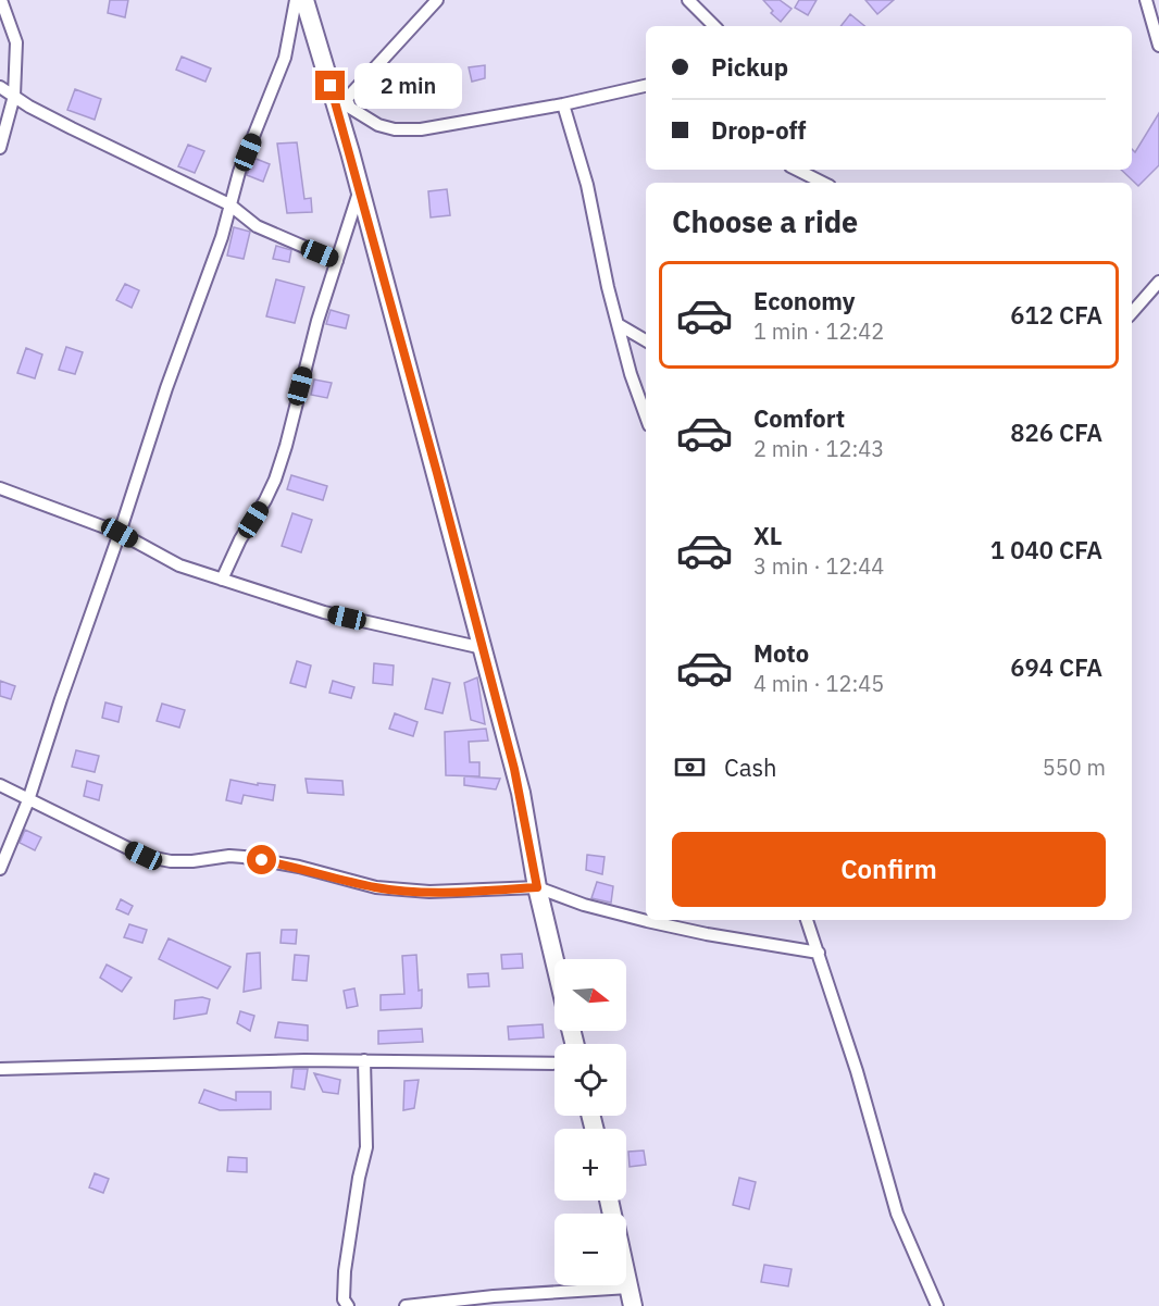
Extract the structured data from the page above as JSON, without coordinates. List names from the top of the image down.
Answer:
{
  "north": "right",
  "page": {
    "banner": ["Pickup", "Drop-off"],
    "bubble": "2 min",
    "heading": "Choose a ride",
    "list": [
      {
        "name": "Economy",
        "note": "1 min · 12:42",
        "value": "612 CFA"
      },
      {
        "name": "Comfort",
        "note": "2 min · 12:43",
        "value": "826 CFA"
      },
      {
        "name": "XL",
        "note": "3 min · 12:44",
        "value": "1 040 CFA"
      },
      {
        "name": "Moto",
        "note": "4 min · 12:45",
        "value": "694 CFA"
      }
    ],
    "pay": ["Cash", "550 m"],
    "buttons": "Confirm",
    "map_buttons": ["+", "−"]
  }
}
